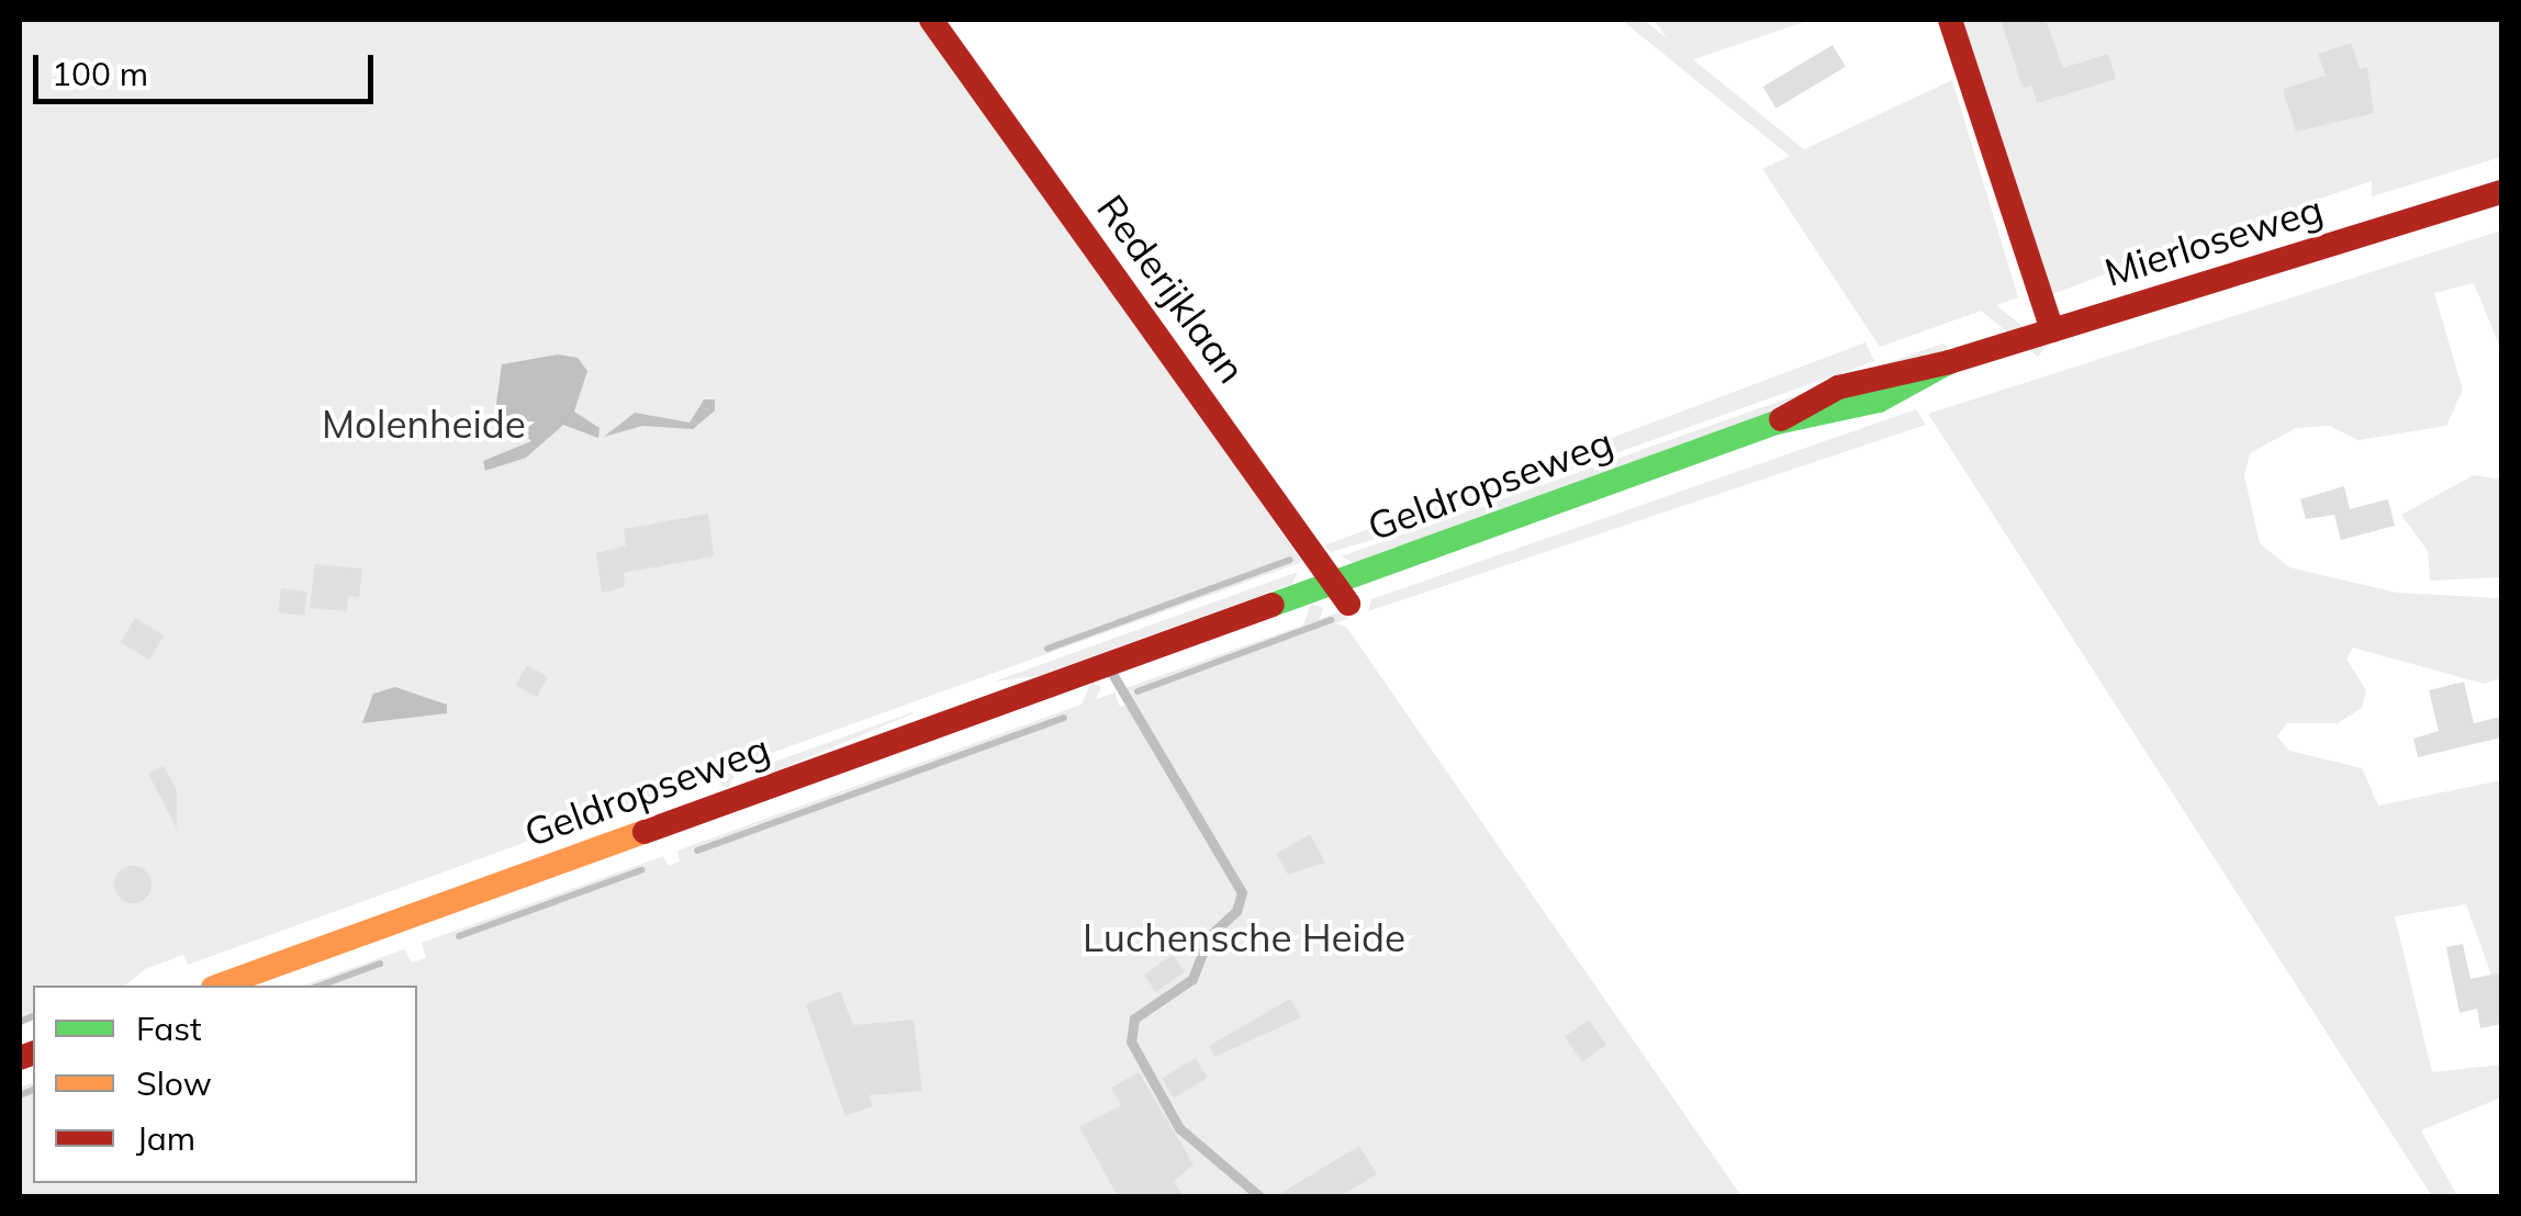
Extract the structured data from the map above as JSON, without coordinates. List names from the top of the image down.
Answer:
{
  "streets": {
    "main road": ["Mierloseweg", "Rederijklaan", "Geldropseweg"]
  },
  "crossings": [
    ["Mierloseweg", "Geldropseweg"],
    ["Rederijklaan", "Geldropseweg"]
  ],
  "parks": ["Molenheide", "Luchensche Heide"],
  "legend": ["Fast", "Slow", "Jam"],
  "scale_bar": "100 m"
}
